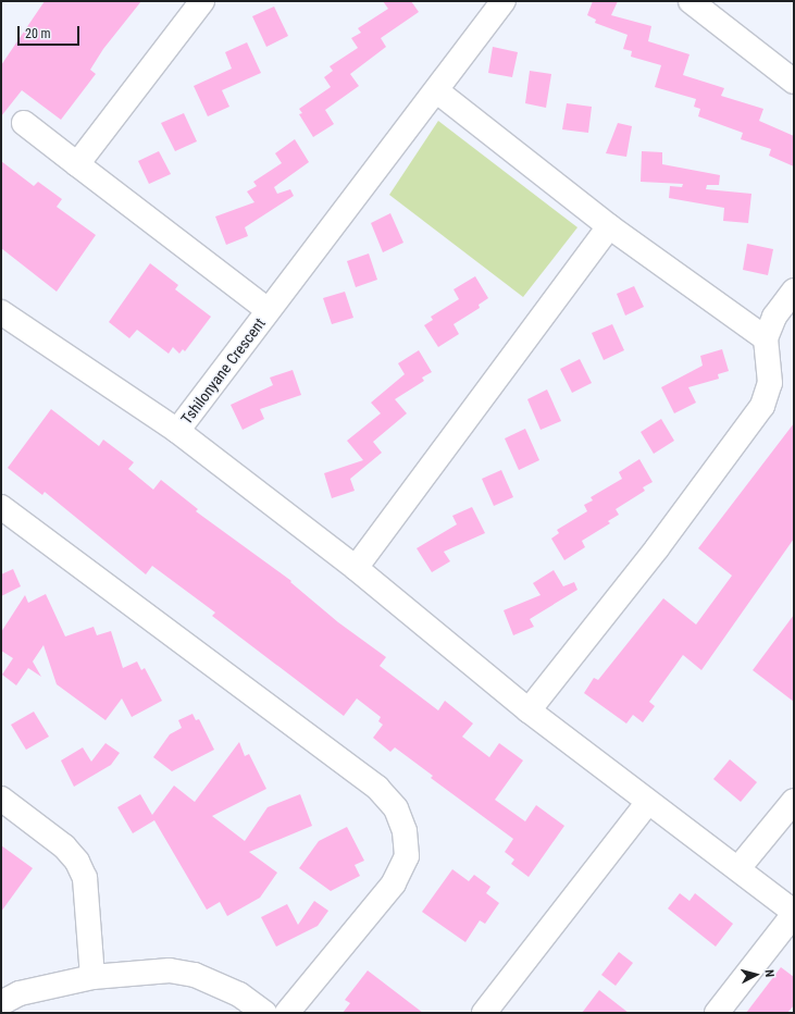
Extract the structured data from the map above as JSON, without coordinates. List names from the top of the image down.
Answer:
{
  "streets": {
    "street": ["Tshilonyane Crescent"]
  },
  "scale_bar": "20 m",
  "north": "right"
}
